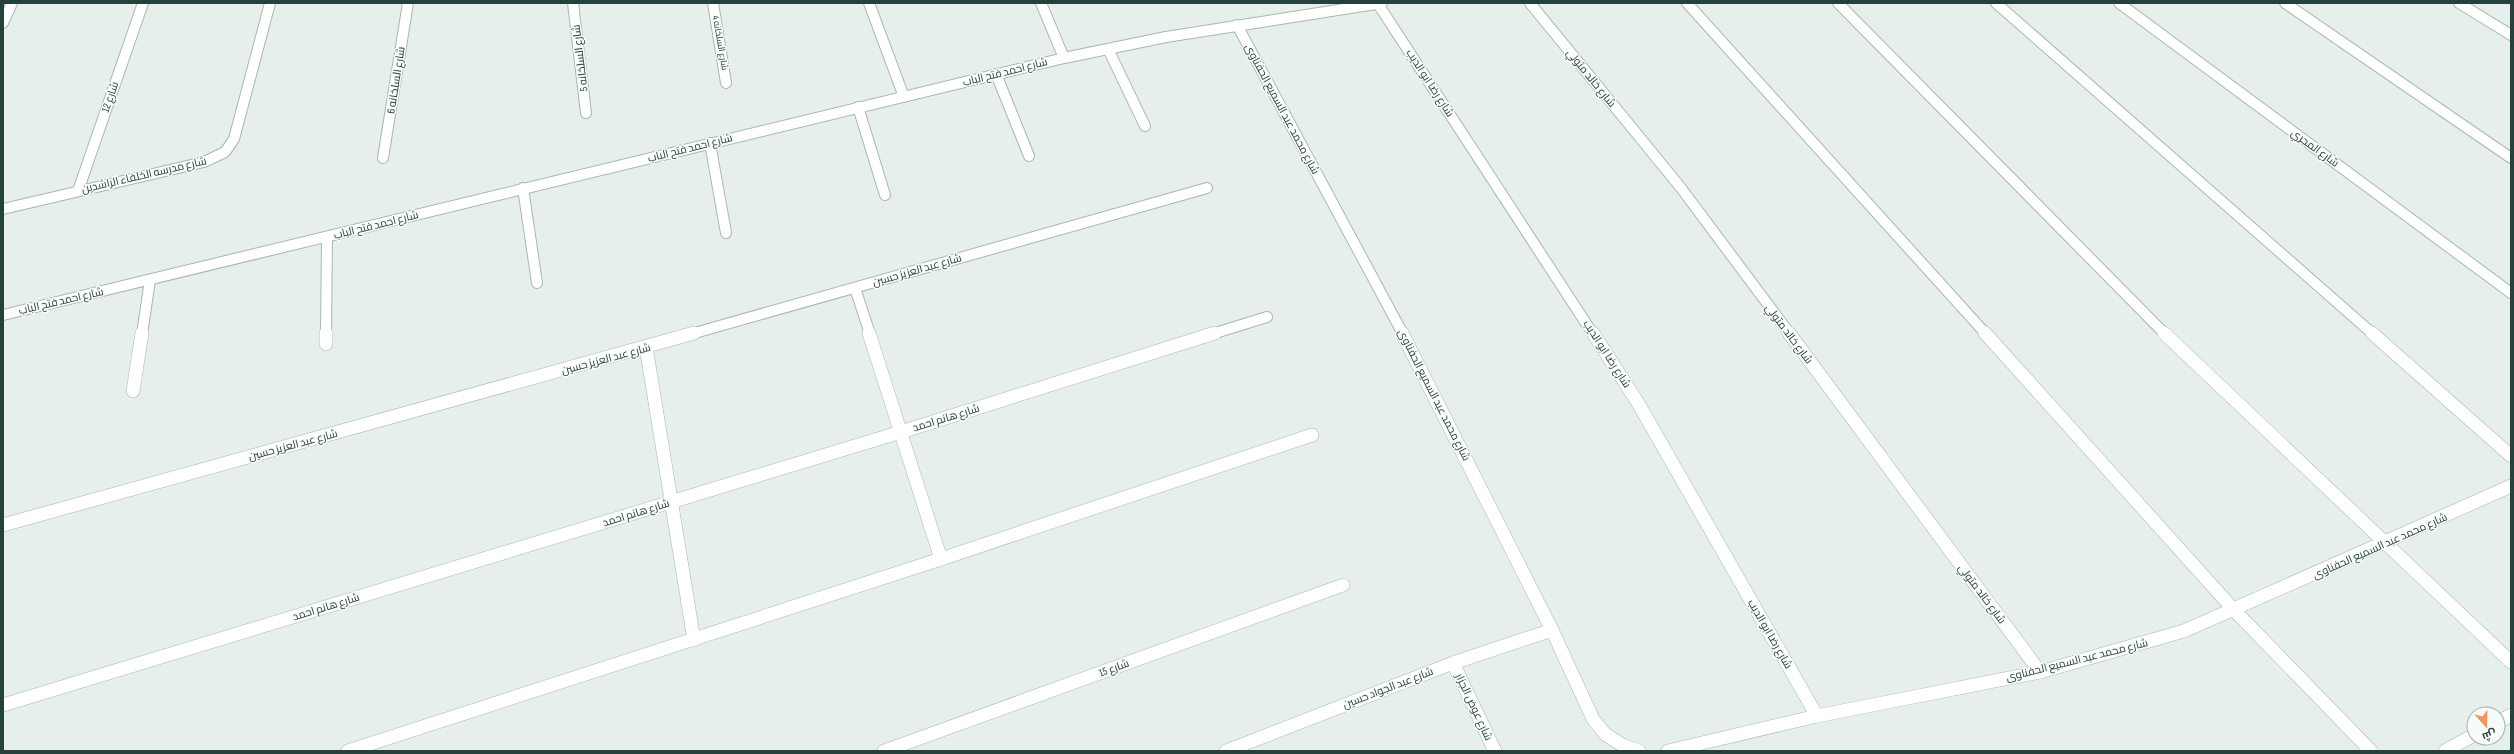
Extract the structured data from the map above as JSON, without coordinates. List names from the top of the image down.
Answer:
{
  "streets": {
    "street": [
      "شارع السلخانه 4",
      "شارع السلخانه 5",
      "شارع احمد فتح الباب",
      "شارع خالد متولي",
      "شارع السلخانه 6",
      "شارع رضا ابو الديب",
      "شارع 12",
      "شارع محمد عبد السميع الحفناوى",
      "شارع المجري",
      "شارع مدرسه الخلفاء الراشدين",
      "شارع عبد العزيز حسين",
      "شارع هانم احمد",
      "شارع 15",
      "شارع عبد الجواد حسين",
      "شارع عوض الجزار"
    ]
  },
  "crossings": [
    ["شارع احمد فتح الباب", "شارع رضا ابو الديب"],
    ["شارع احمد فتح الباب", "شارع محمد عبد السميع الحفناوى"],
    ["شارع خالد متولي", "شارع محمد عبد السميع الحفناوى"],
    ["شارع رضا ابو الديب", "شارع محمد عبد السميع الحفناوى"],
    ["شارع 12", "شارع مدرسه الخلفاء الراشدين"],
    ["شارع محمد عبد السميع الحفناوى", "شارع عبد الجواد حسين"],
    ["شارع عبد الجواد حسين", "شارع عوض الجزار"]
  ],
  "north": "bottom"
}
